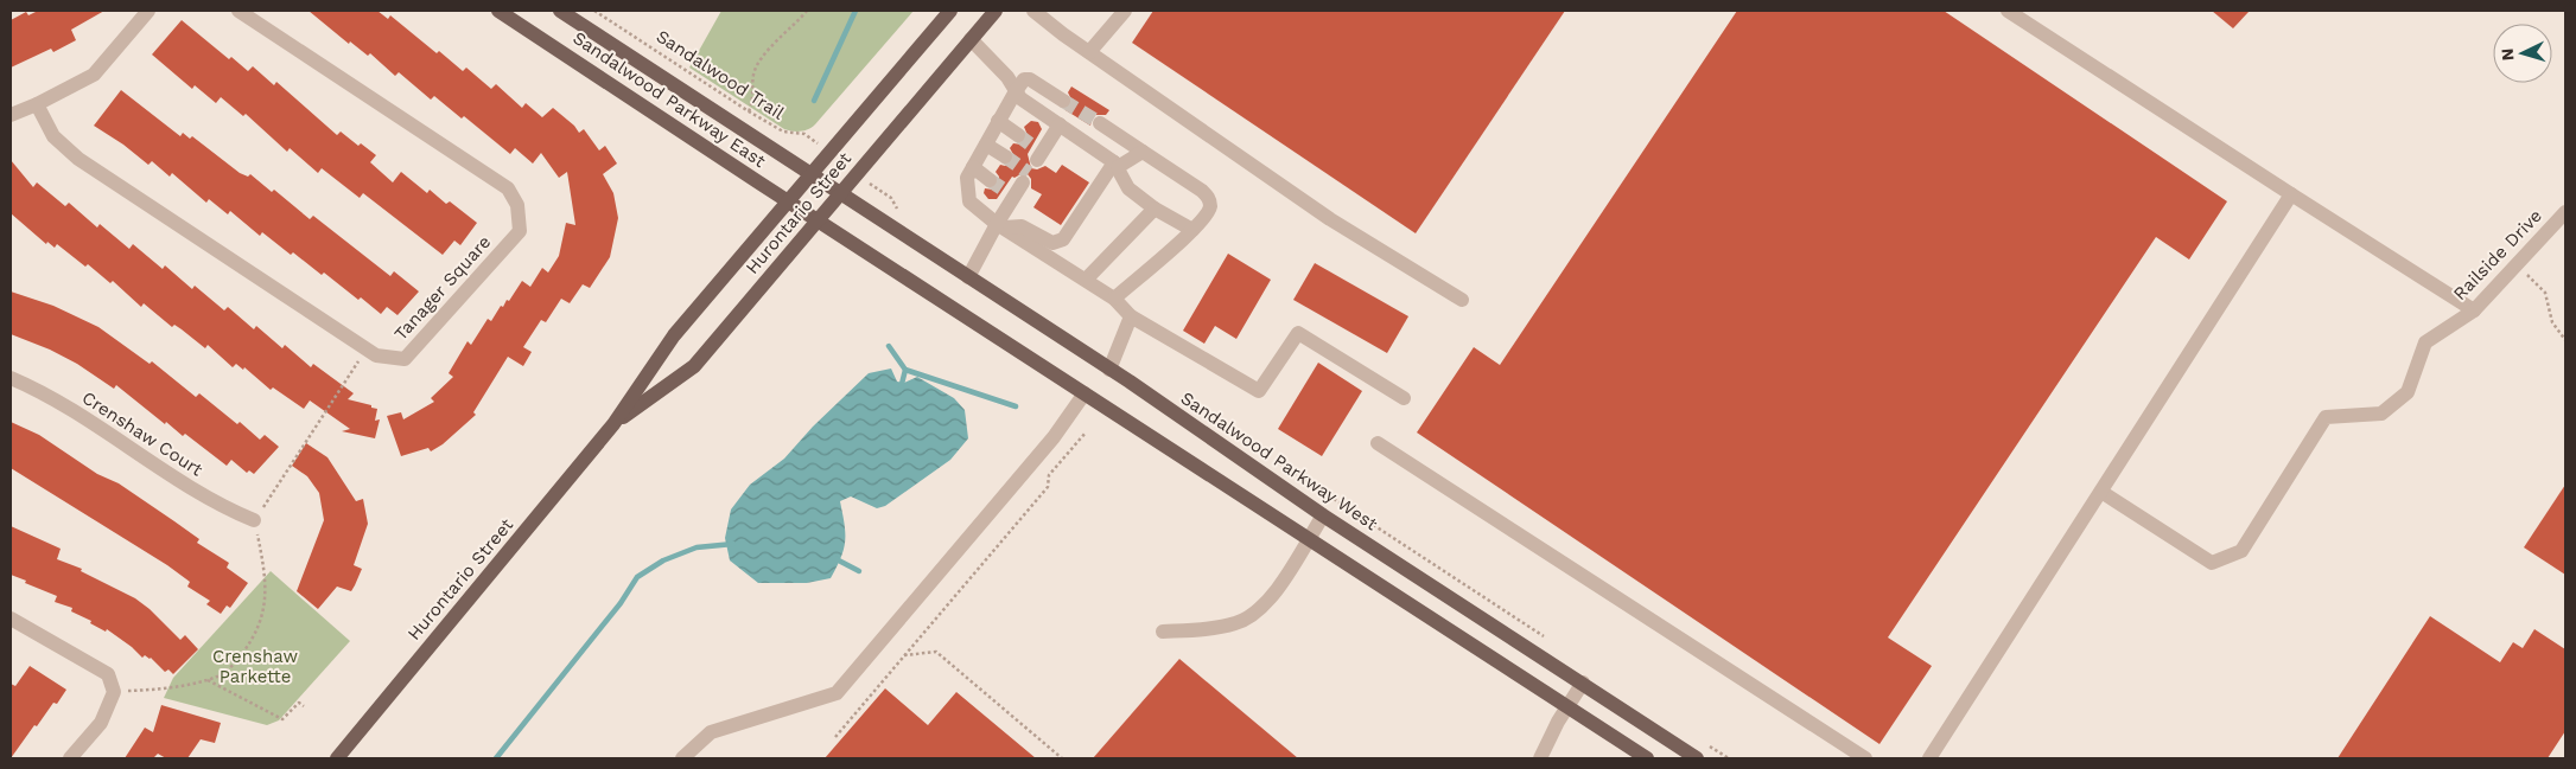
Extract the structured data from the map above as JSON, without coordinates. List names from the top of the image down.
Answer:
{
  "streets": {
    "main road": ["Sandalwood Parkway East", "Hurontario Street", "Sandalwood Parkway West"],
    "street": ["Railside Drive", "Tanager Square", "Crenshaw Court"],
    "path": ["Sandalwood Trail"]
  },
  "crossings": [
    ["Sandalwood Parkway East", "Hurontario Street"],
    ["Sandalwood Parkway East", "Sandalwood Parkway West"],
    ["Hurontario Street", "Sandalwood Parkway West"]
  ],
  "parks": ["Crenshaw Parkette"],
  "north": "left"
}
